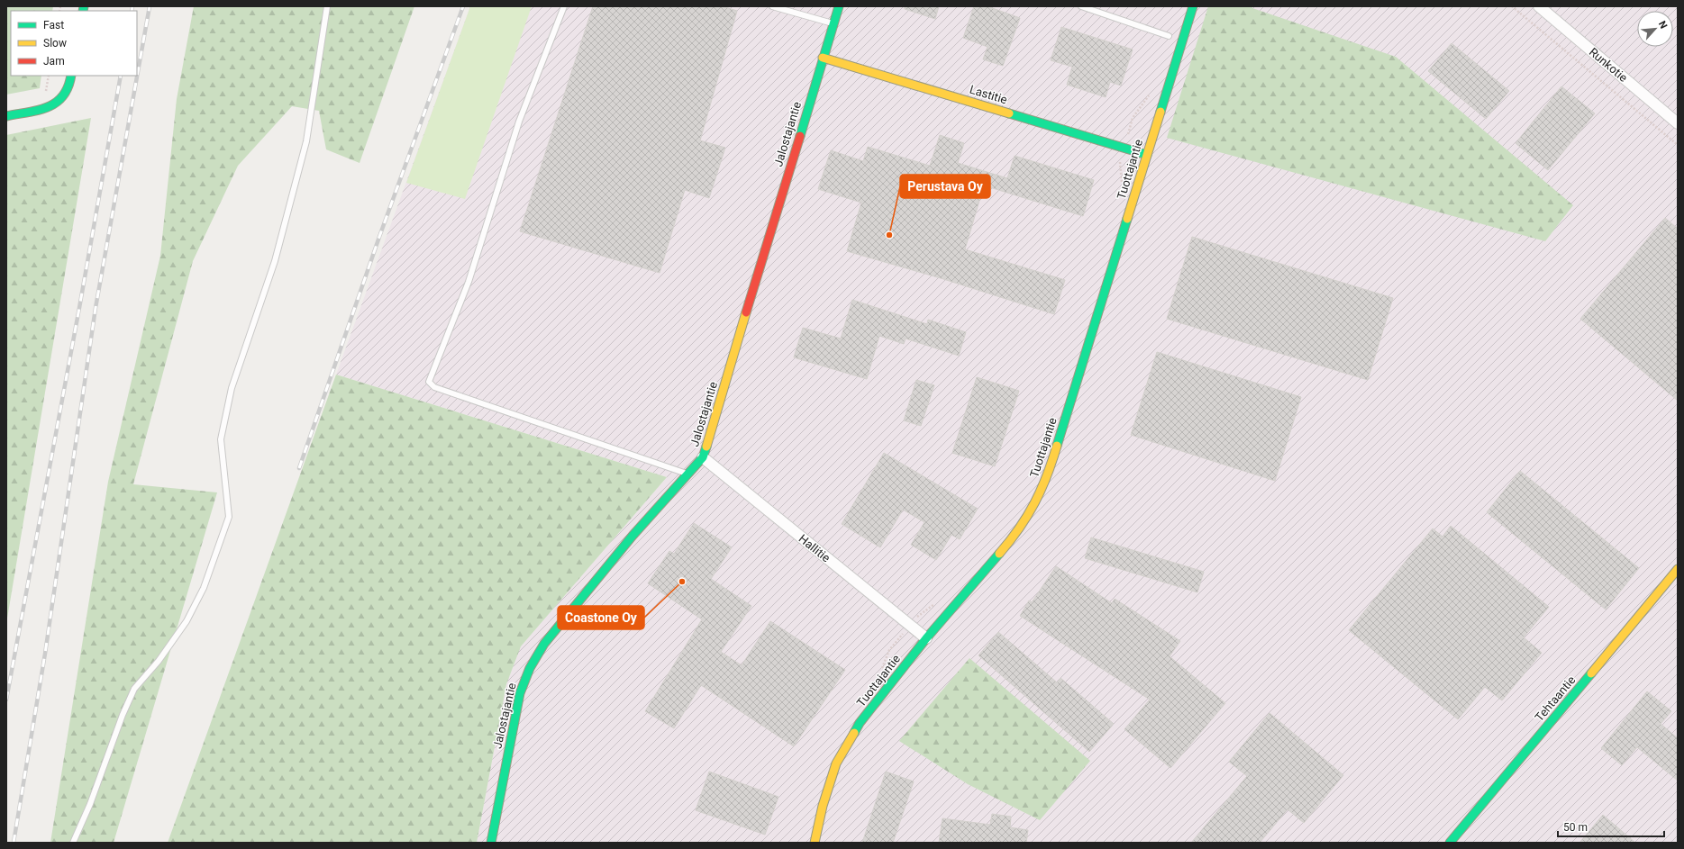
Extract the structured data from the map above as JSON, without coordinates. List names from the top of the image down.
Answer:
{
  "streets": {
    "street": [
      "Runkotie",
      "Lastitie",
      "Jalostajantie",
      "Tuottajantie",
      "Hallitie",
      "Tehtaantie"
    ]
  },
  "crossings": [
    ["Lastitie", "Jalostajantie"],
    ["Lastitie", "Tuottajantie"],
    ["Jalostajantie", "Hallitie"],
    ["Tuottajantie", "Hallitie"]
  ],
  "places": ["Perustava Oy", "Coastone Oy"],
  "legend": ["Fast", "Slow", "Jam"],
  "scale_bar": "50 m",
  "north": "top right"
}
